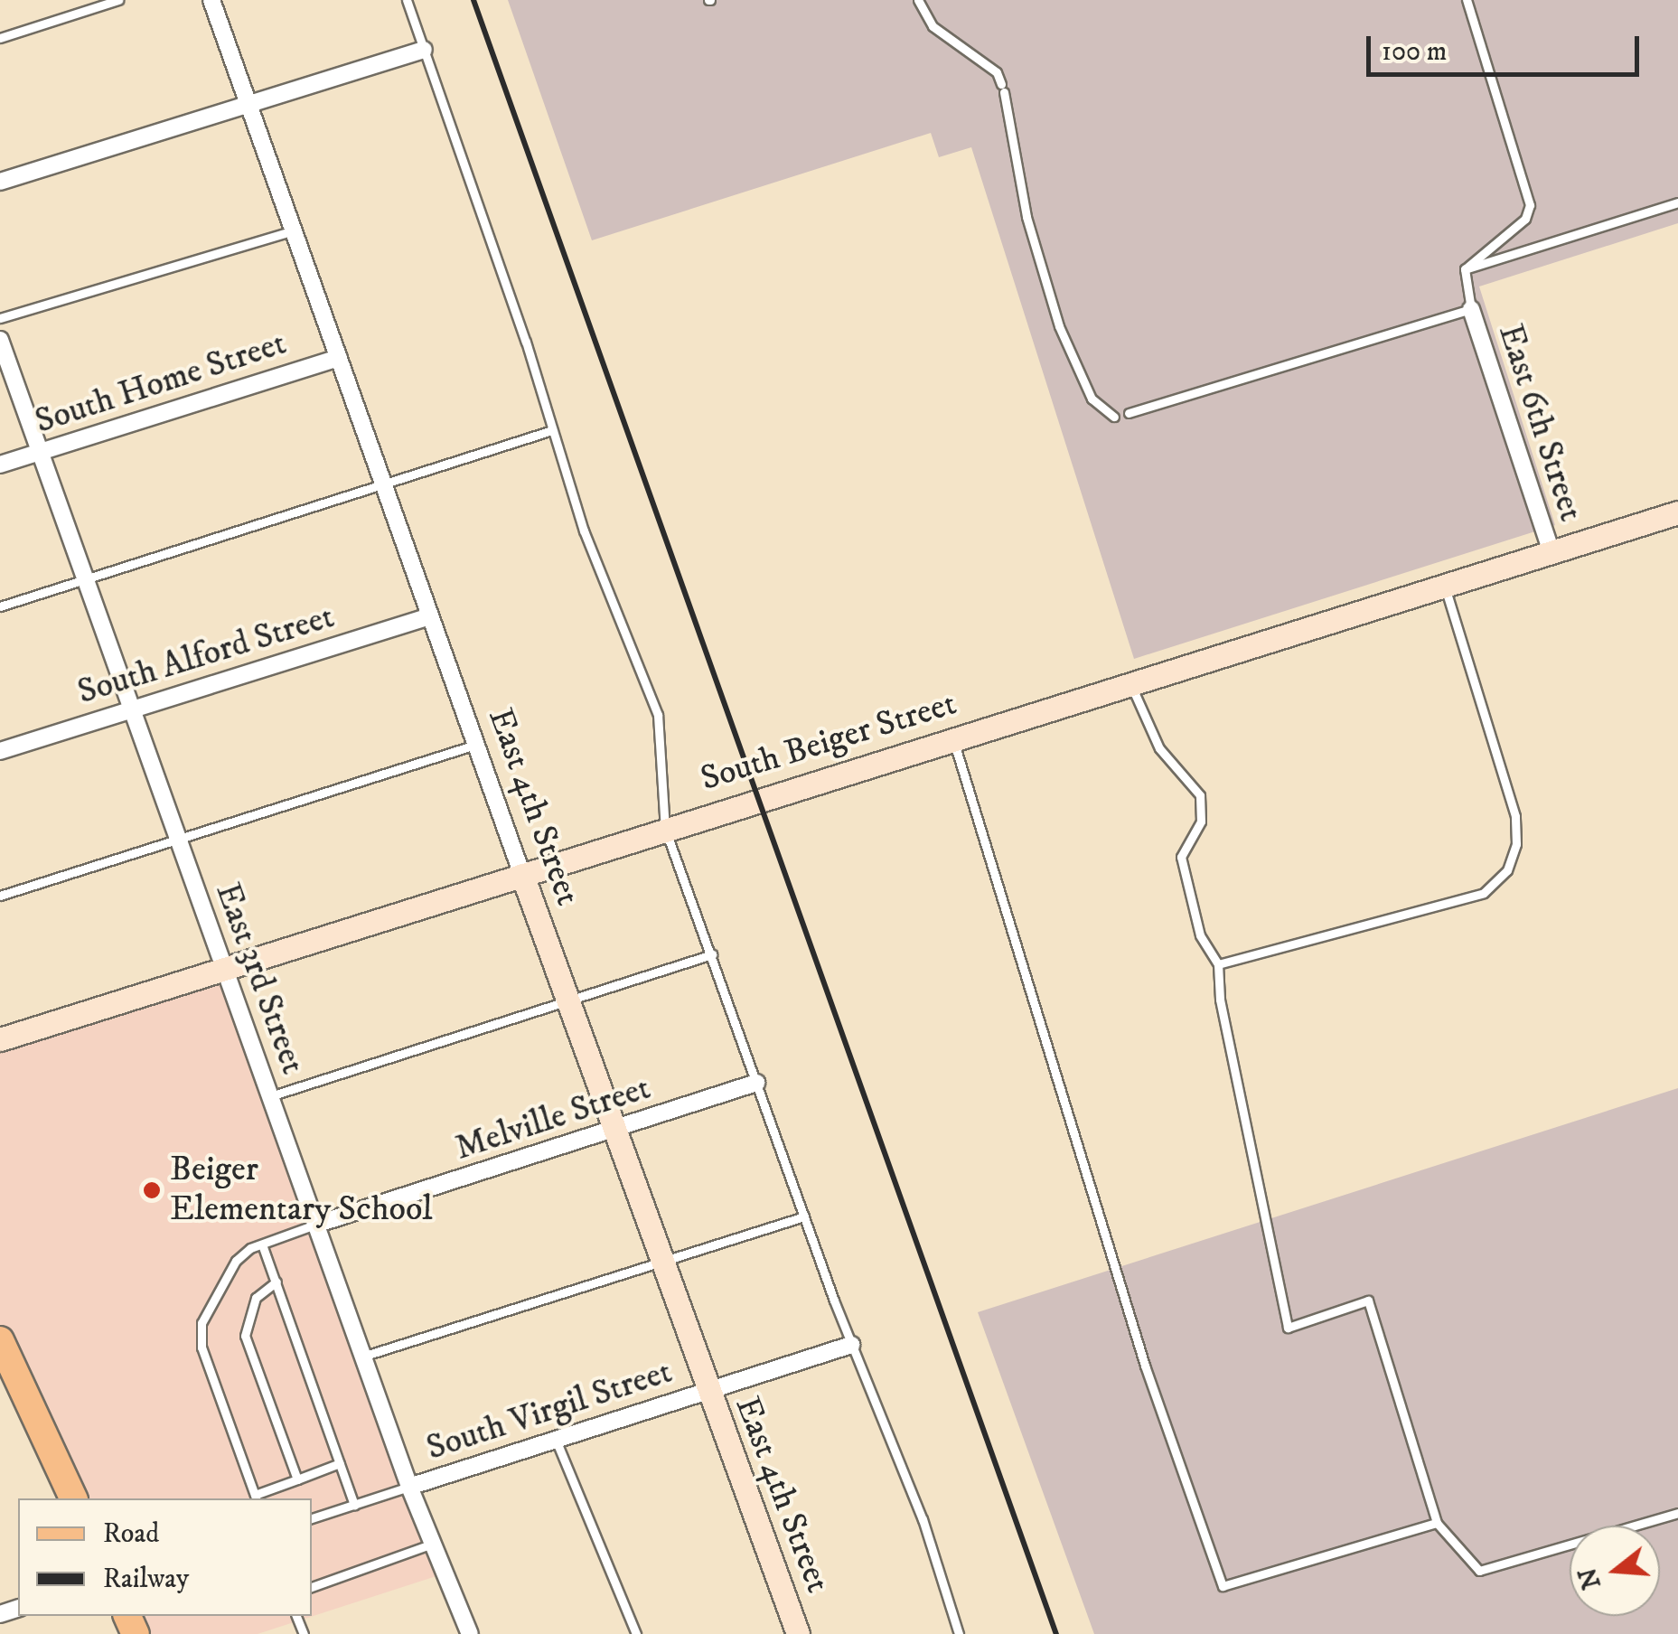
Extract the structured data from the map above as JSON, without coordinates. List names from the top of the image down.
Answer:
{
  "streets": {
    "street": [
      "South Home Street",
      "East 6th Street",
      "South Alford Street",
      "South Beiger Street",
      "East 4th Street",
      "East 3rd Street",
      "Melville Street",
      "South Virgil Street"
    ]
  },
  "crossings": [
    ["South Home Street", "East 4th Street"],
    ["South Home Street", "East 3rd Street"],
    ["East 6th Street", "South Beiger Street"],
    ["South Alford Street", "East 4th Street"],
    ["South Alford Street", "East 3rd Street"],
    ["South Beiger Street", "East 4th Street"],
    ["South Beiger Street", "East 3rd Street"],
    ["East 4th Street", "Melville Street"],
    ["East 4th Street", "South Virgil Street"],
    ["East 3rd Street", "Melville Street"],
    ["East 3rd Street", "South Virgil Street"]
  ],
  "places": ["Beiger Elementary School"],
  "legend": ["Road", "Railway"],
  "scale_bar": "100 m",
  "north": "left"
}
